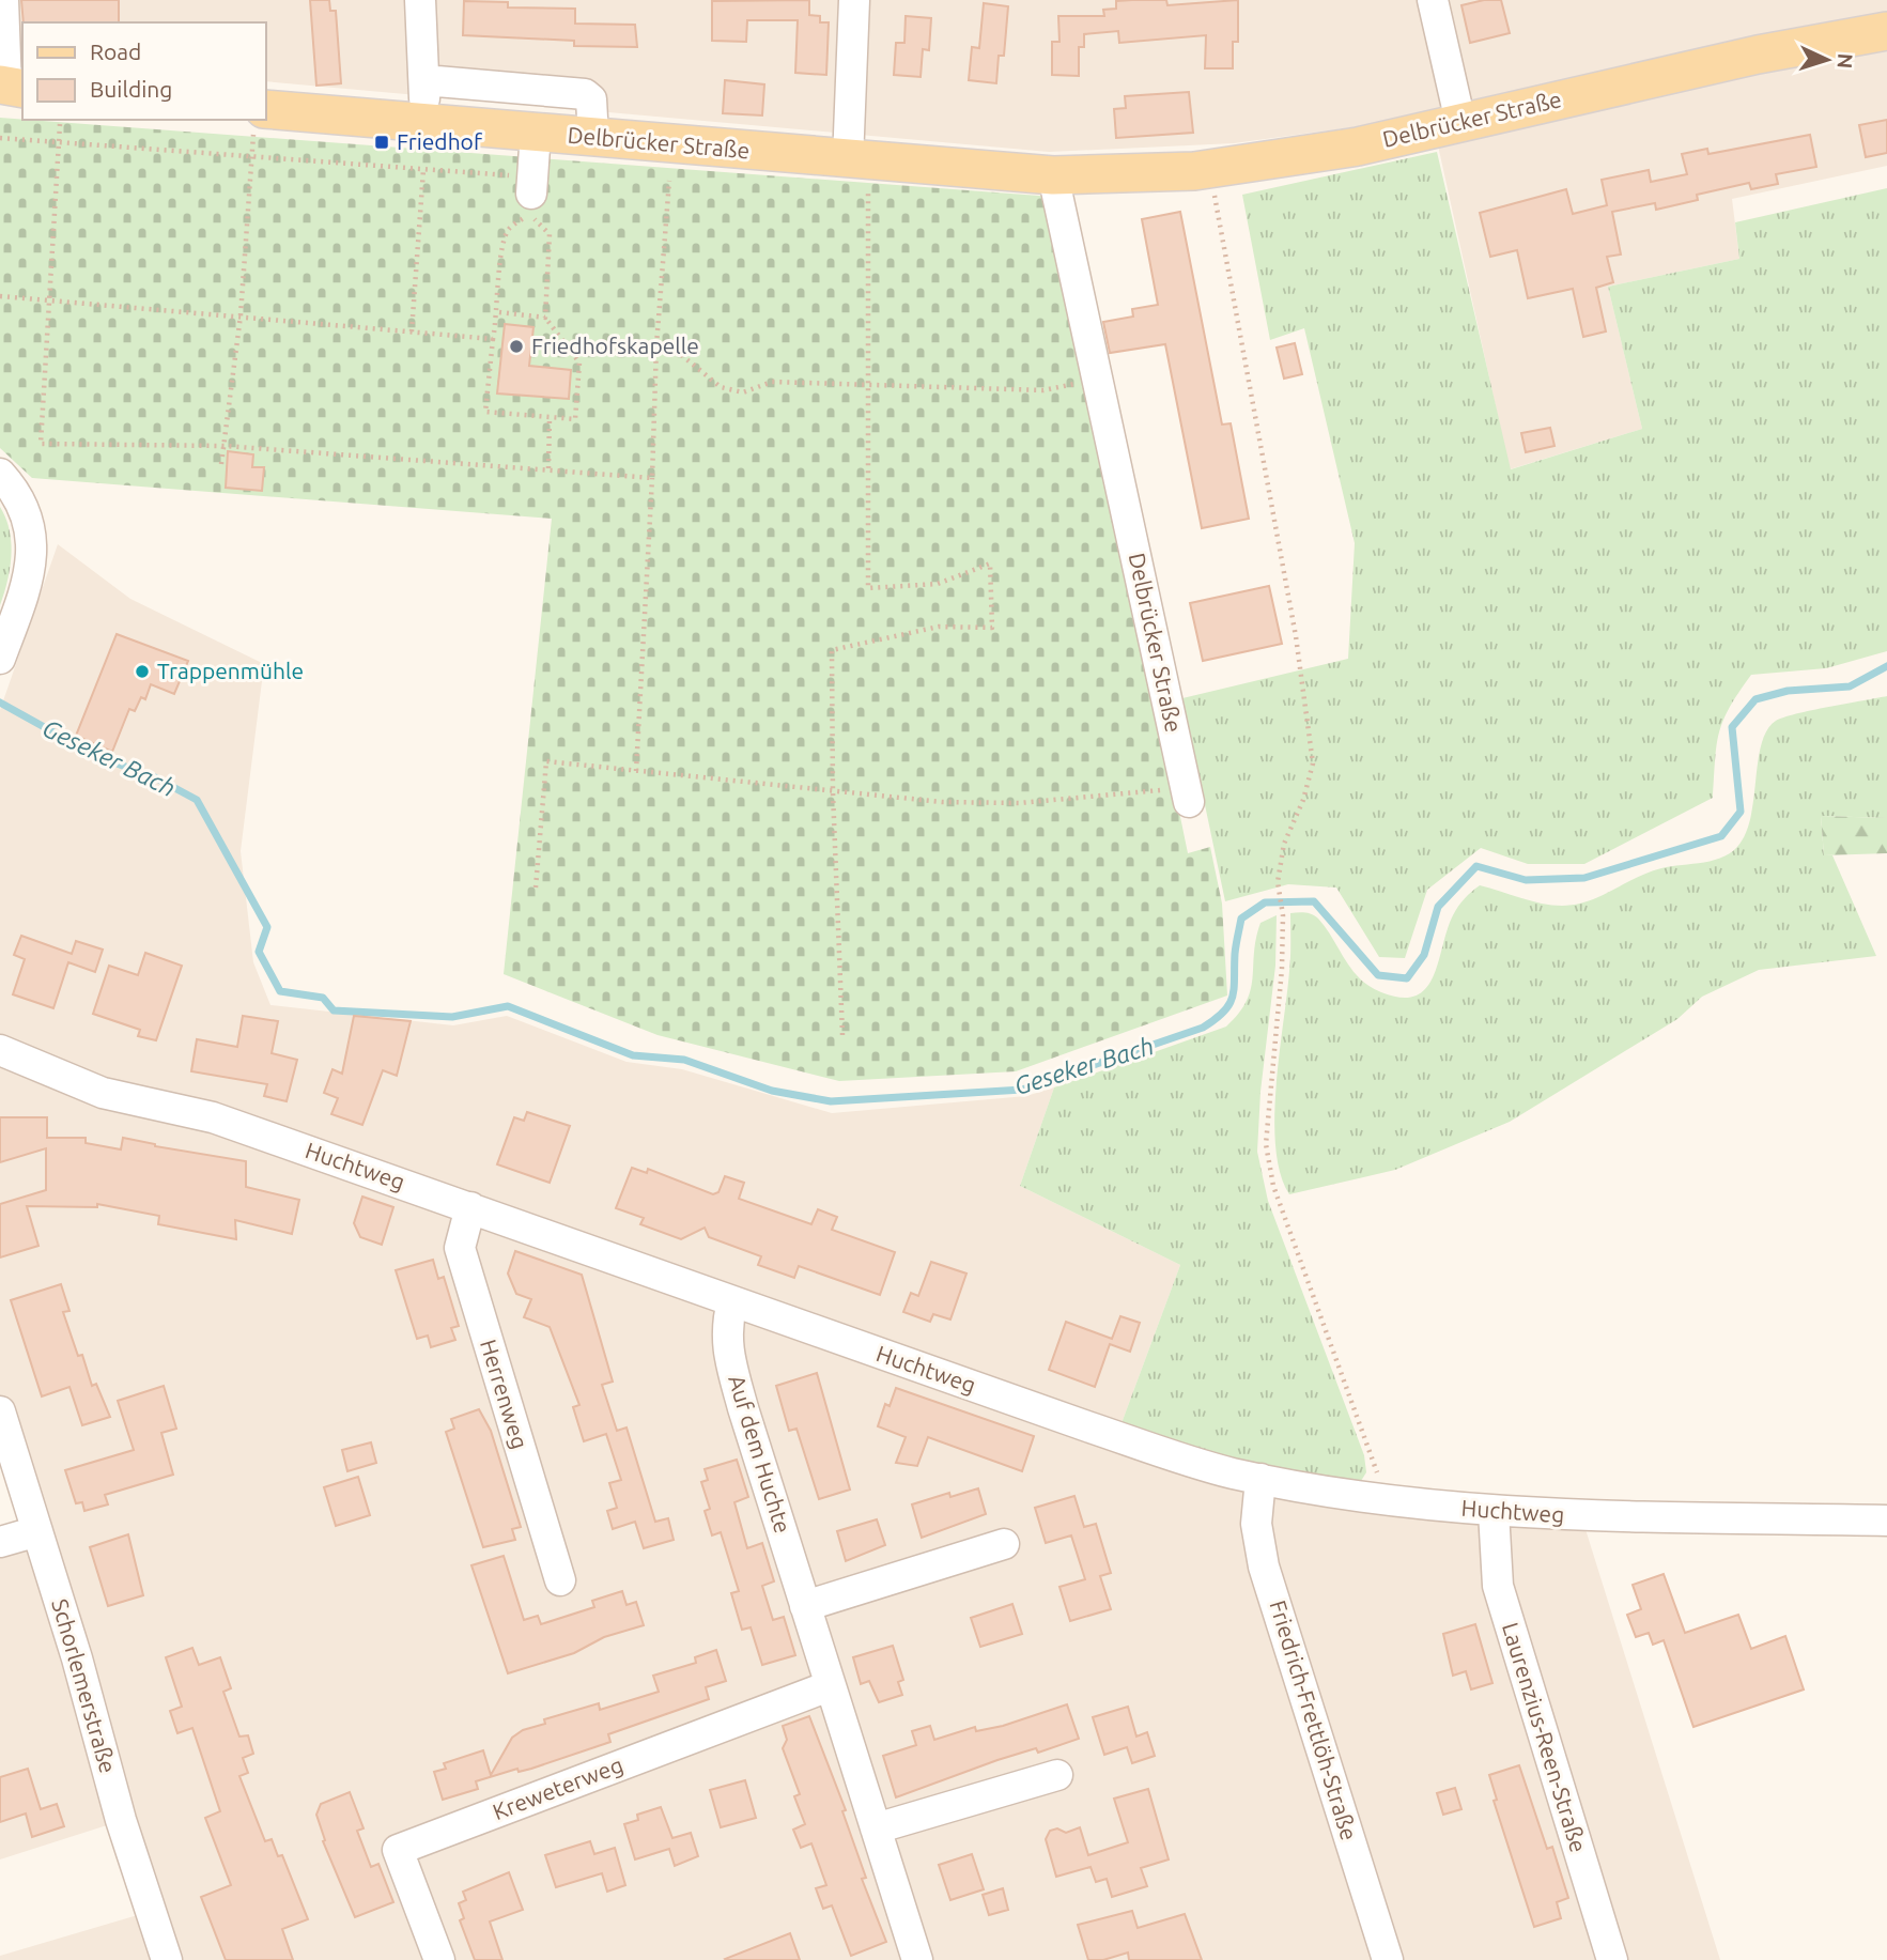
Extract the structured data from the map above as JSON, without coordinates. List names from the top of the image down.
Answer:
{
  "streets": {
    "main road": ["Delbrücker Straße"],
    "street": [
      "Huchtweg",
      "Herrenweg",
      "Auf dem Huchte",
      "Schorlemerstraße",
      "Friedrich-Frettlöh-Straße",
      "Laurenzius-Reen-Straße",
      "Kreweterweg"
    ]
  },
  "crossings": [
    ["Huchtweg", "Herrenweg"],
    ["Huchtweg", "Auf dem Huchte"],
    ["Huchtweg", "Friedrich-Frettlöh-Straße"],
    ["Huchtweg", "Laurenzius-Reen-Straße"],
    ["Auf dem Huchte", "Kreweterweg"]
  ],
  "water": ["Geseker Bach"],
  "places": {
    "transit": ["Friedhof"],
    "other": ["Friedhofskapelle", "Trappenmühle"]
  },
  "legend": ["Road", "Building"],
  "north": "right"
}
